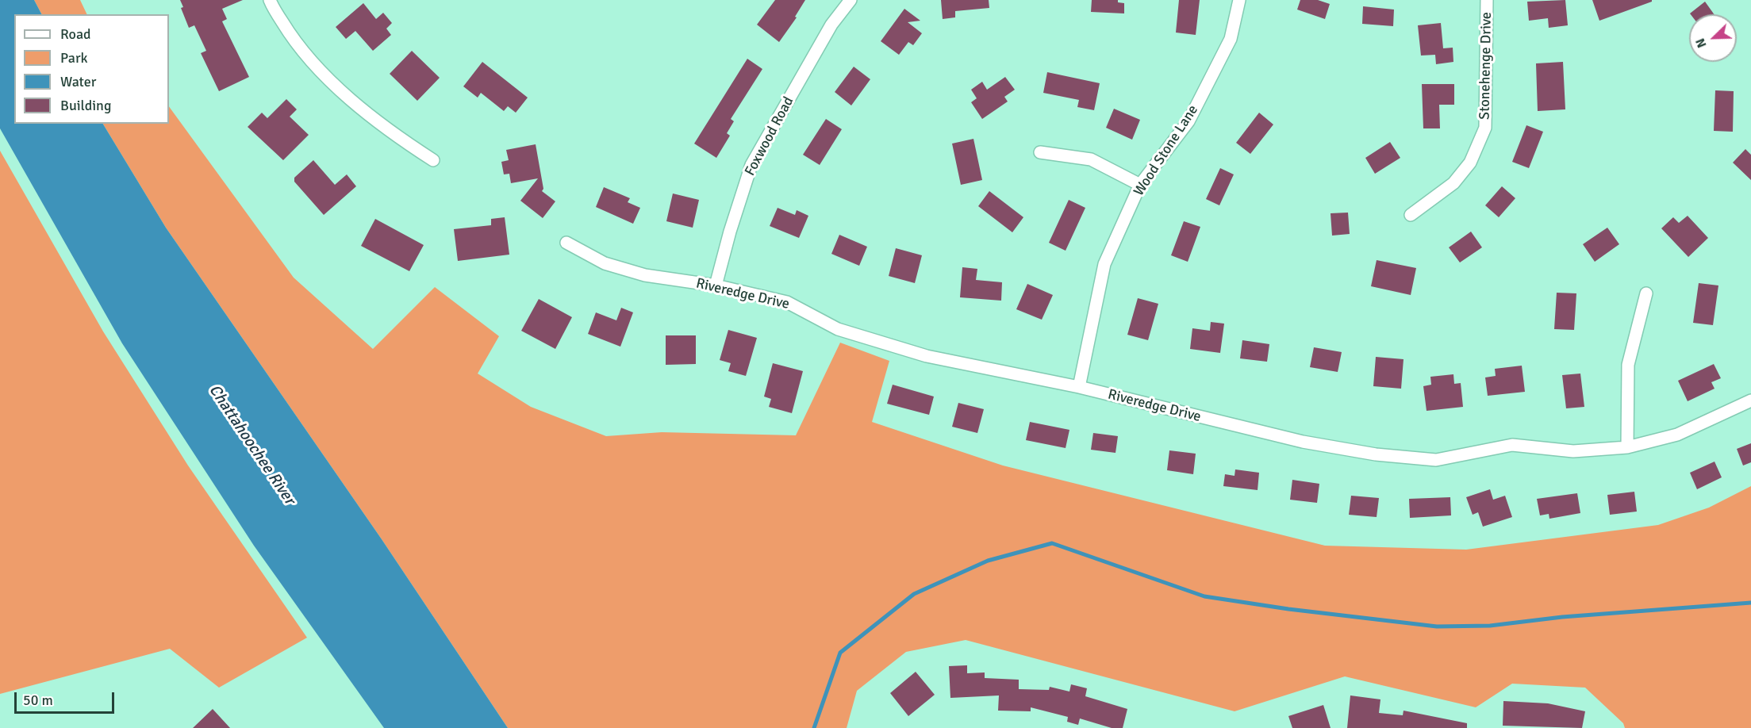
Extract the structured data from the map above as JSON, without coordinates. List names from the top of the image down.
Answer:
{
  "streets": {
    "street": [
      "Stonehenge Drive",
      "Foxwood Road",
      "Wood Stone Lane",
      "Riveredge Drive"
    ]
  },
  "crossings": [
    ["Foxwood Road", "Riveredge Drive"],
    ["Wood Stone Lane", "Riveredge Drive"]
  ],
  "water": ["Chattahoochee River"],
  "legend": [
    "Road",
    "Park",
    "Water",
    "Building"
  ],
  "scale_bar": "50 m",
  "north": "bottom left"
}
